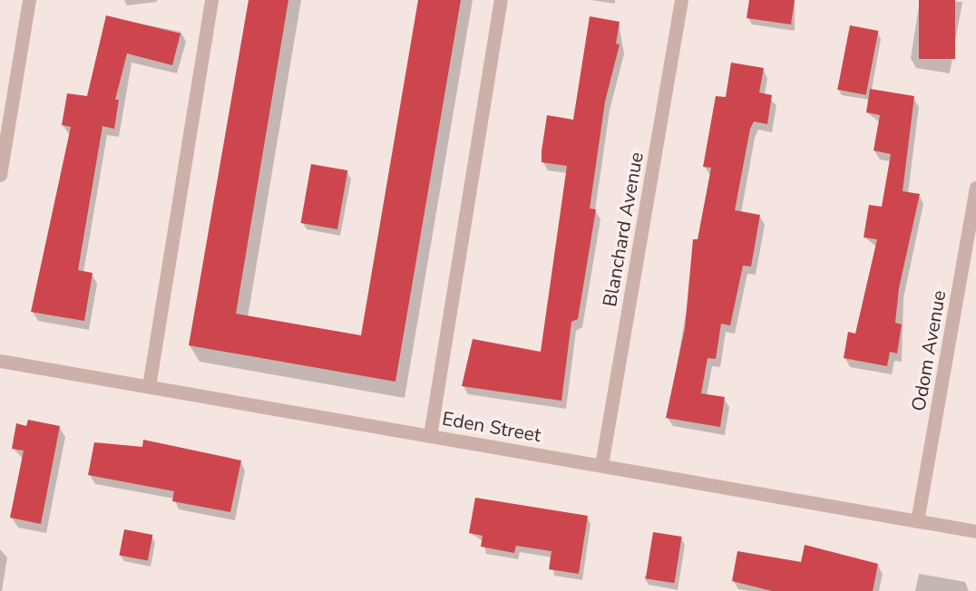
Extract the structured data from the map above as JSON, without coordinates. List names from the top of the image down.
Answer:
{
  "streets": {
    "street": ["Blanchard Avenue", "Odom Avenue", "Eden Street"]
  },
  "crossings": [
    ["Blanchard Avenue", "Eden Street"],
    ["Odom Avenue", "Eden Street"]
  ]
}
